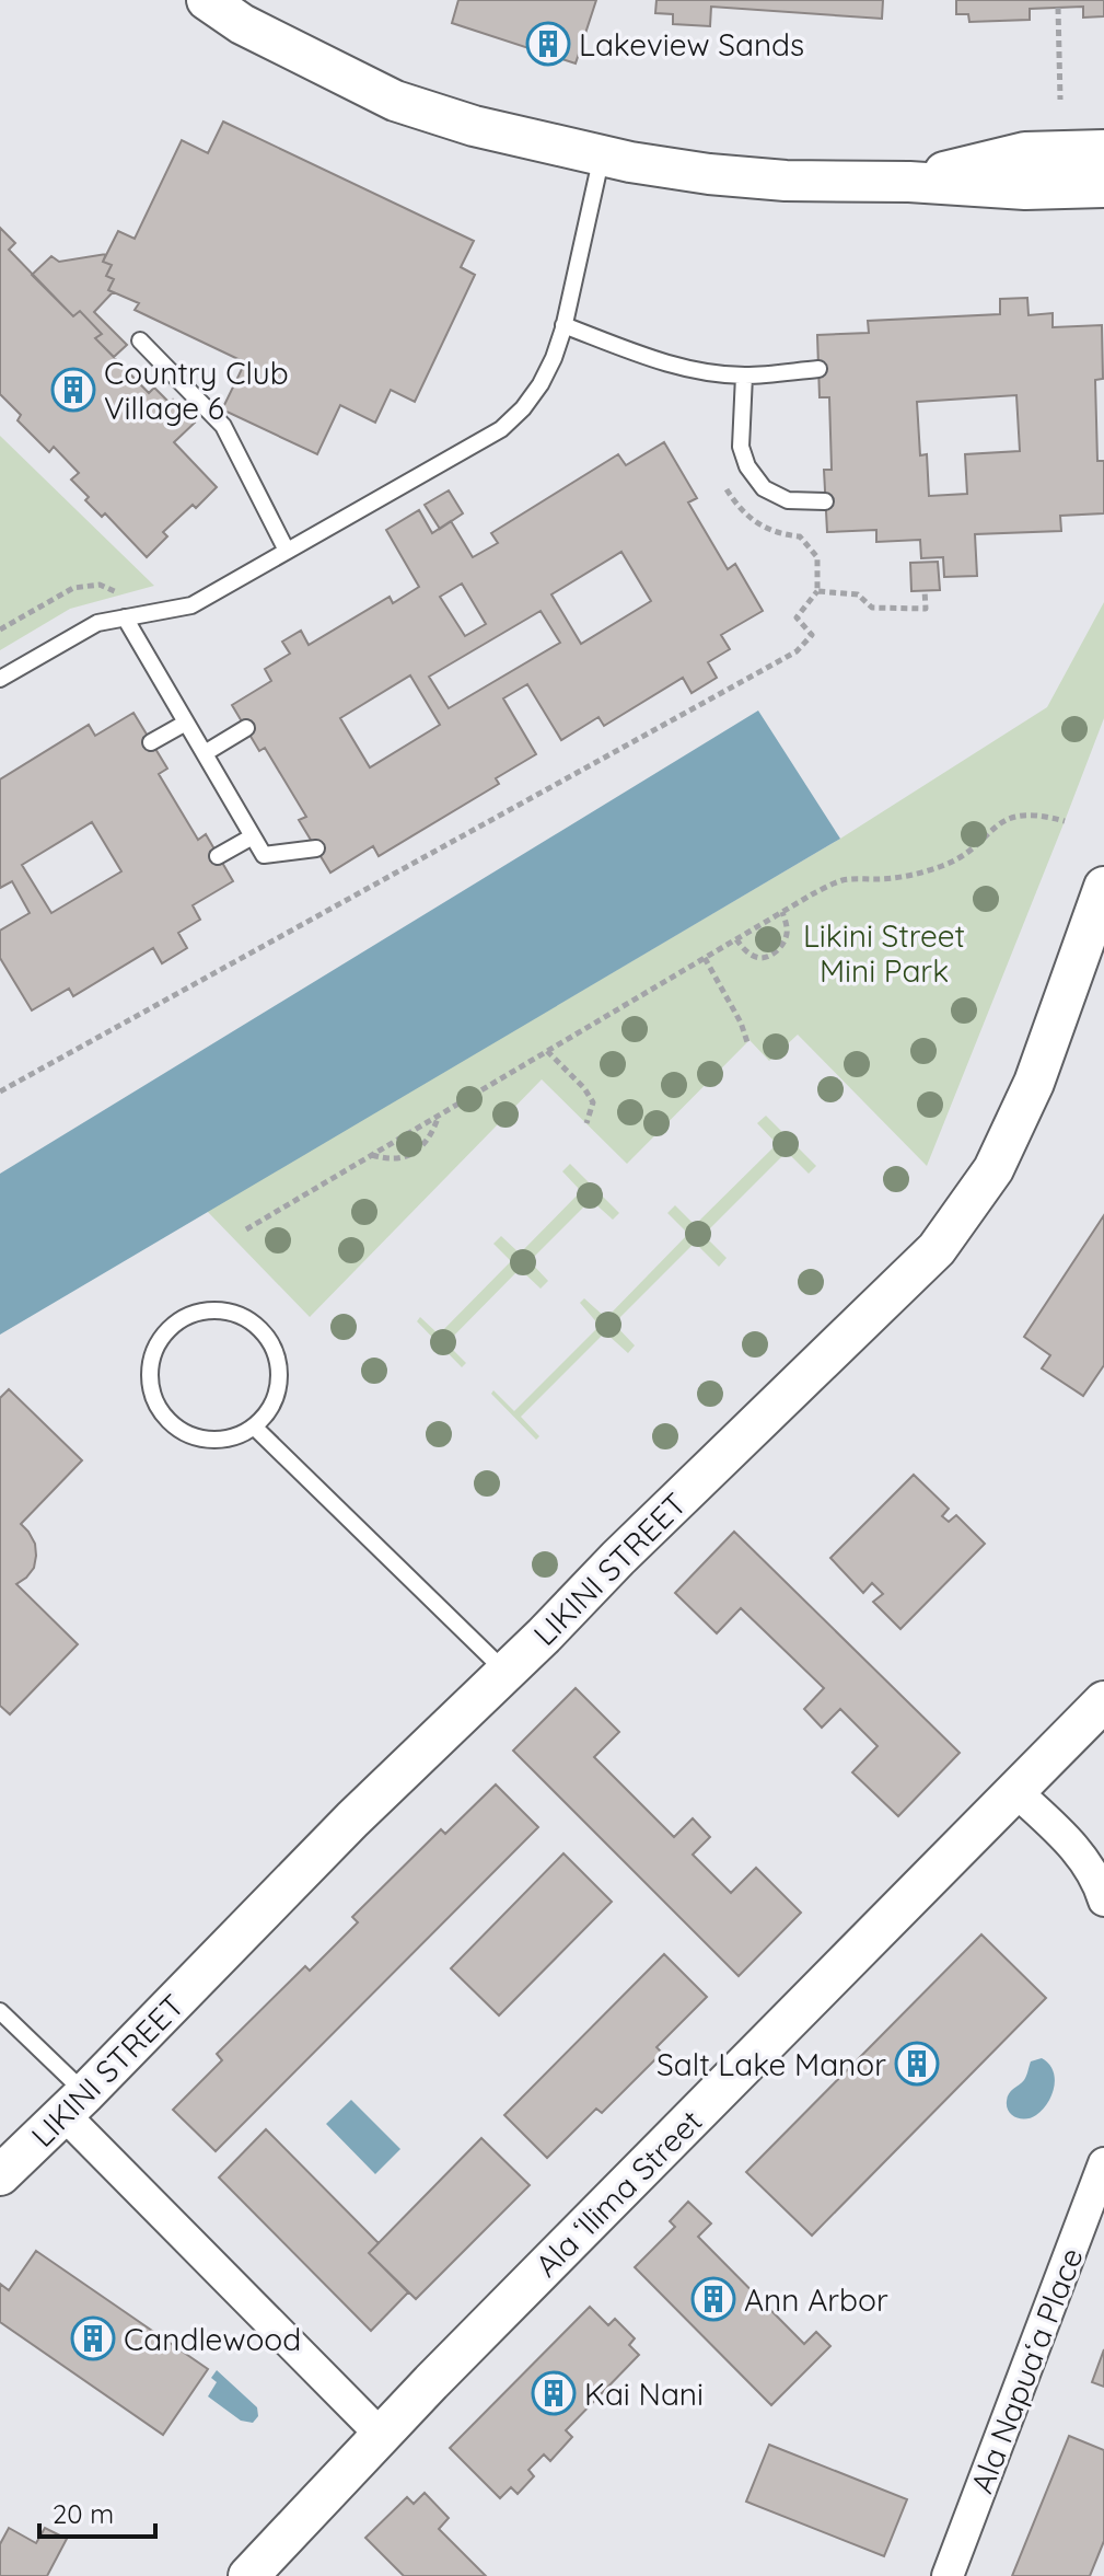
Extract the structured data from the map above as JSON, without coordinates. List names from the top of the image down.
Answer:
{
  "streets": {
    "street": ["LIKINI STREET", "Ala ʻIlima Street", "Ala Napuaʻa Place"]
  },
  "parks": ["Likini Street Mini Park"],
  "places": {
    "building": [
      "Lakeview Sands",
      "Country Club Village 6",
      "Salt Lake Manor",
      "Ann Arbor",
      "Candlewood",
      "Kai Nani"
    ]
  },
  "scale_bar": "20 m"
}
